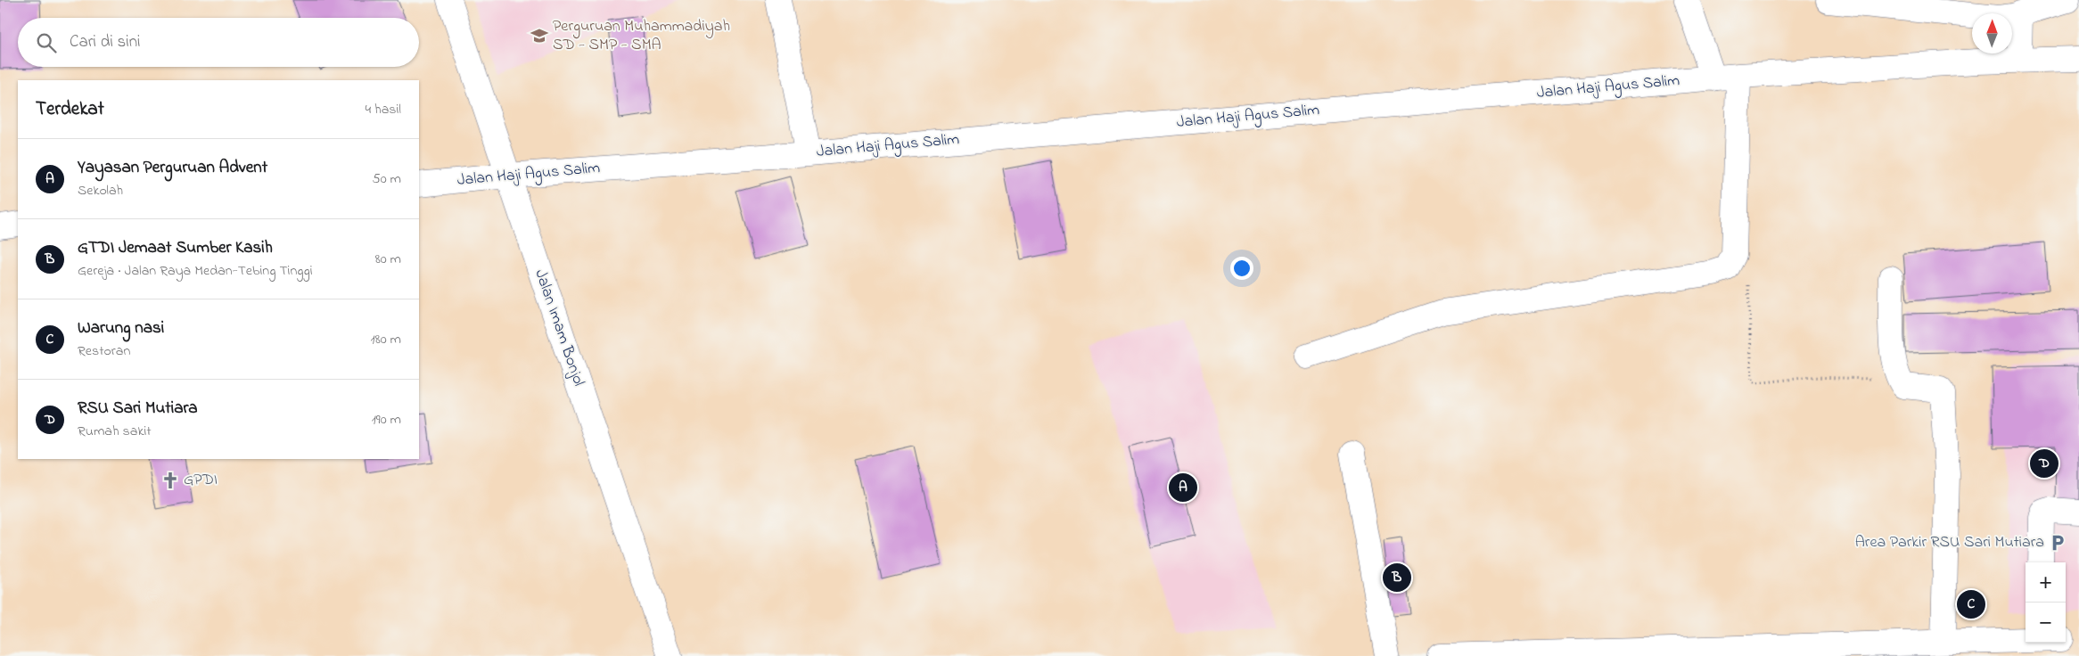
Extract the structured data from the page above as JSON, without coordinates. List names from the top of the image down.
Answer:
{
  "streets": {
    "main road": ["Jalan Haji Agus Salim", "Jalan Imam Bonjol"]
  },
  "crossings": [
    ["Jalan Haji Agus Salim", "Jalan Imam Bonjol"]
  ],
  "places": {
    "school or university": ["Perguruan Muhammadiyah SD - SMP - SMA"],
    "church": ["GPDI"],
    "parking": ["Area Parkir RSU Sari Mutiara"]
  },
  "north": "top",
  "page": {
    "search": "Cari di sini",
    "heading": ["Terdekat", "4 hasil"],
    "list": [
      {
        "mark": "A",
        "name": "Yayasan Perguruan Advent",
        "note": "Sekolah",
        "value": "50 m"
      },
      {
        "mark": "B",
        "name": "GTDI Jemaat Sumber Kasih",
        "note": "Gereja · Jalan Raya Medan-Tebing Tinggi",
        "value": "80 m"
      },
      {
        "mark": "C",
        "name": "Warung nasi",
        "note": "Restoran",
        "value": "180 m"
      },
      {
        "mark": "D",
        "name": "RSU Sari Mutiara",
        "note": "Rumah sakit",
        "value": "190 m"
      }
    ],
    "pins": [
      "D",
      "A",
      "B",
      "C"
    ],
    "map_buttons": ["+", "−"]
  }
}
